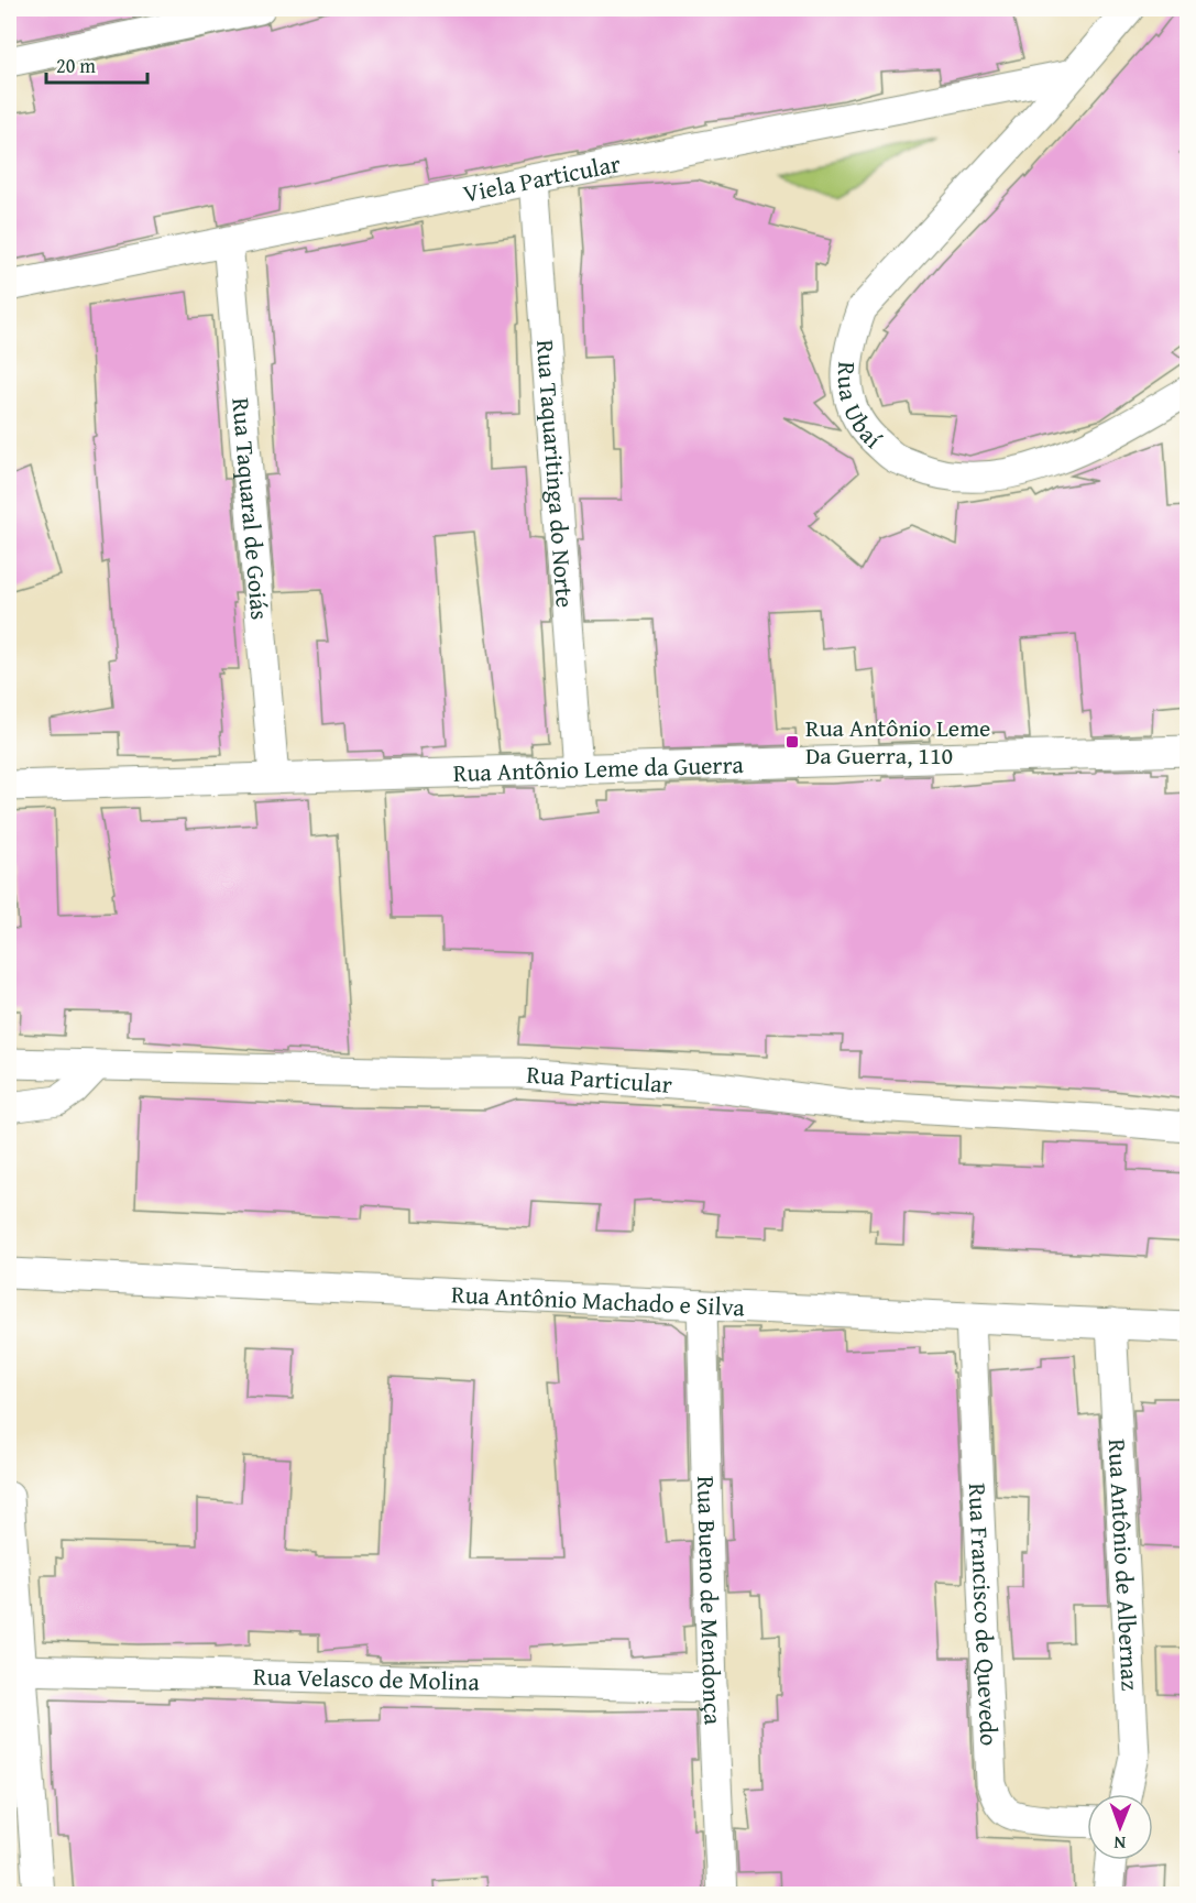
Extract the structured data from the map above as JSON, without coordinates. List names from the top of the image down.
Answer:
{
  "streets": {
    "street": [
      "Viela Particular",
      "Rua Ubaí",
      "Rua Taquaritinga do Norte",
      "Rua Taquaral de Goiás",
      "Rua Antônio Leme da Guerra",
      "Rua Particular",
      "Rua Antônio Machado e Silva",
      "Rua Antônio de Albernaz",
      "Rua Bueno de Mendonça",
      "Rua Francisco de Quevedo",
      "Rua Velasco de Molina"
    ]
  },
  "crossings": [
    ["Viela Particular", "Rua Ubaí"],
    ["Viela Particular", "Rua Taquaritinga do Norte"],
    ["Viela Particular", "Rua Taquaral de Goiás"],
    ["Rua Taquaritinga do Norte", "Rua Antônio Leme da Guerra"],
    ["Rua Taquaral de Goiás", "Rua Antônio Leme da Guerra"],
    ["Rua Antônio Machado e Silva", "Rua Antônio de Albernaz"],
    ["Rua Antônio Machado e Silva", "Rua Bueno de Mendonça"],
    ["Rua Antônio Machado e Silva", "Rua Francisco de Quevedo"],
    ["Rua Bueno de Mendonça", "Rua Velasco de Molina"]
  ],
  "places": {
    "transit": ["Rua Antônio Leme Da Guerra, 110"]
  },
  "scale_bar": "20 m",
  "north": "bottom"
}
